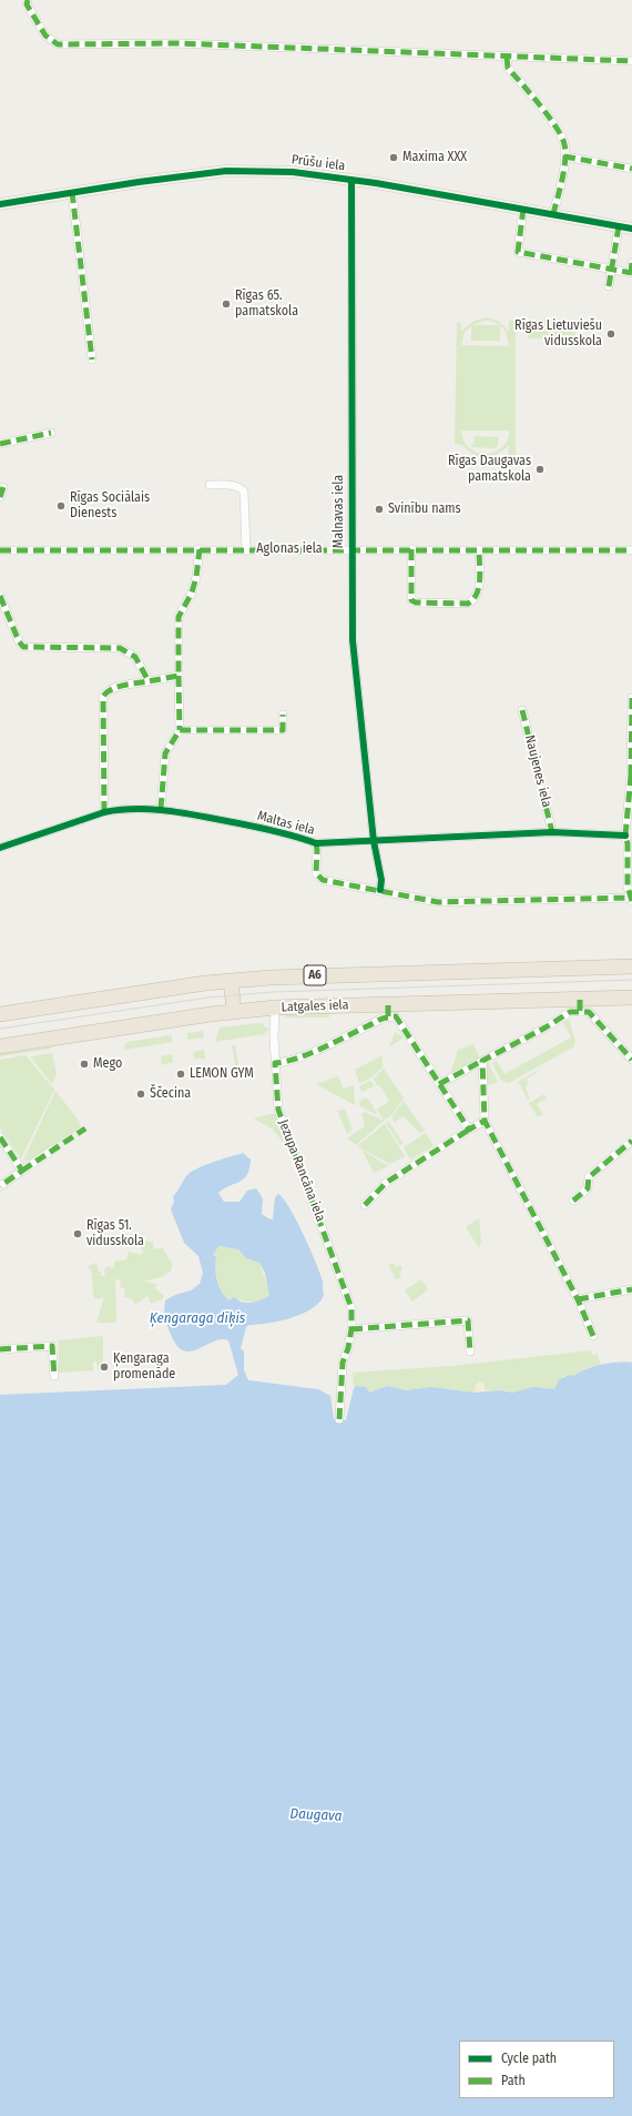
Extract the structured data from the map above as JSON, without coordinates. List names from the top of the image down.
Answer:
{
  "streets": {
    "highway": ["A6", "Latgales iela"],
    "street": [
      "Prūšu iela",
      "Malnavas iela",
      "Aglonas iela",
      "Naujenes iela",
      "Maltas iela",
      "Jezupa Rancāna iela"
    ]
  },
  "crossings": [
    ["Prūšu iela", "Malnavas iela"],
    ["Malnavas iela", "Aglonas iela"],
    ["Malnavas iela", "Maltas iela"],
    ["Naujenes iela", "Maltas iela"],
    ["Latgales iela", "Jezupa Rancāna iela"]
  ],
  "water": ["Ķengaraga dīķis", "Daugava"],
  "places": [
    "Maxima XXX",
    "Rīgas 65. pamatskola",
    "Rīgas Lietuviešu vidusskola",
    "Rīgas Daugavas pamatskola",
    "Rīgas Sociālais Dienests",
    "Svinību nams",
    "Mego",
    "LEMON GYM",
    "Ščecina",
    "Rīgas 51. vidusskola",
    "Ķengaraga promenāde"
  ],
  "legend": ["Cycle path", "Path"]
}
